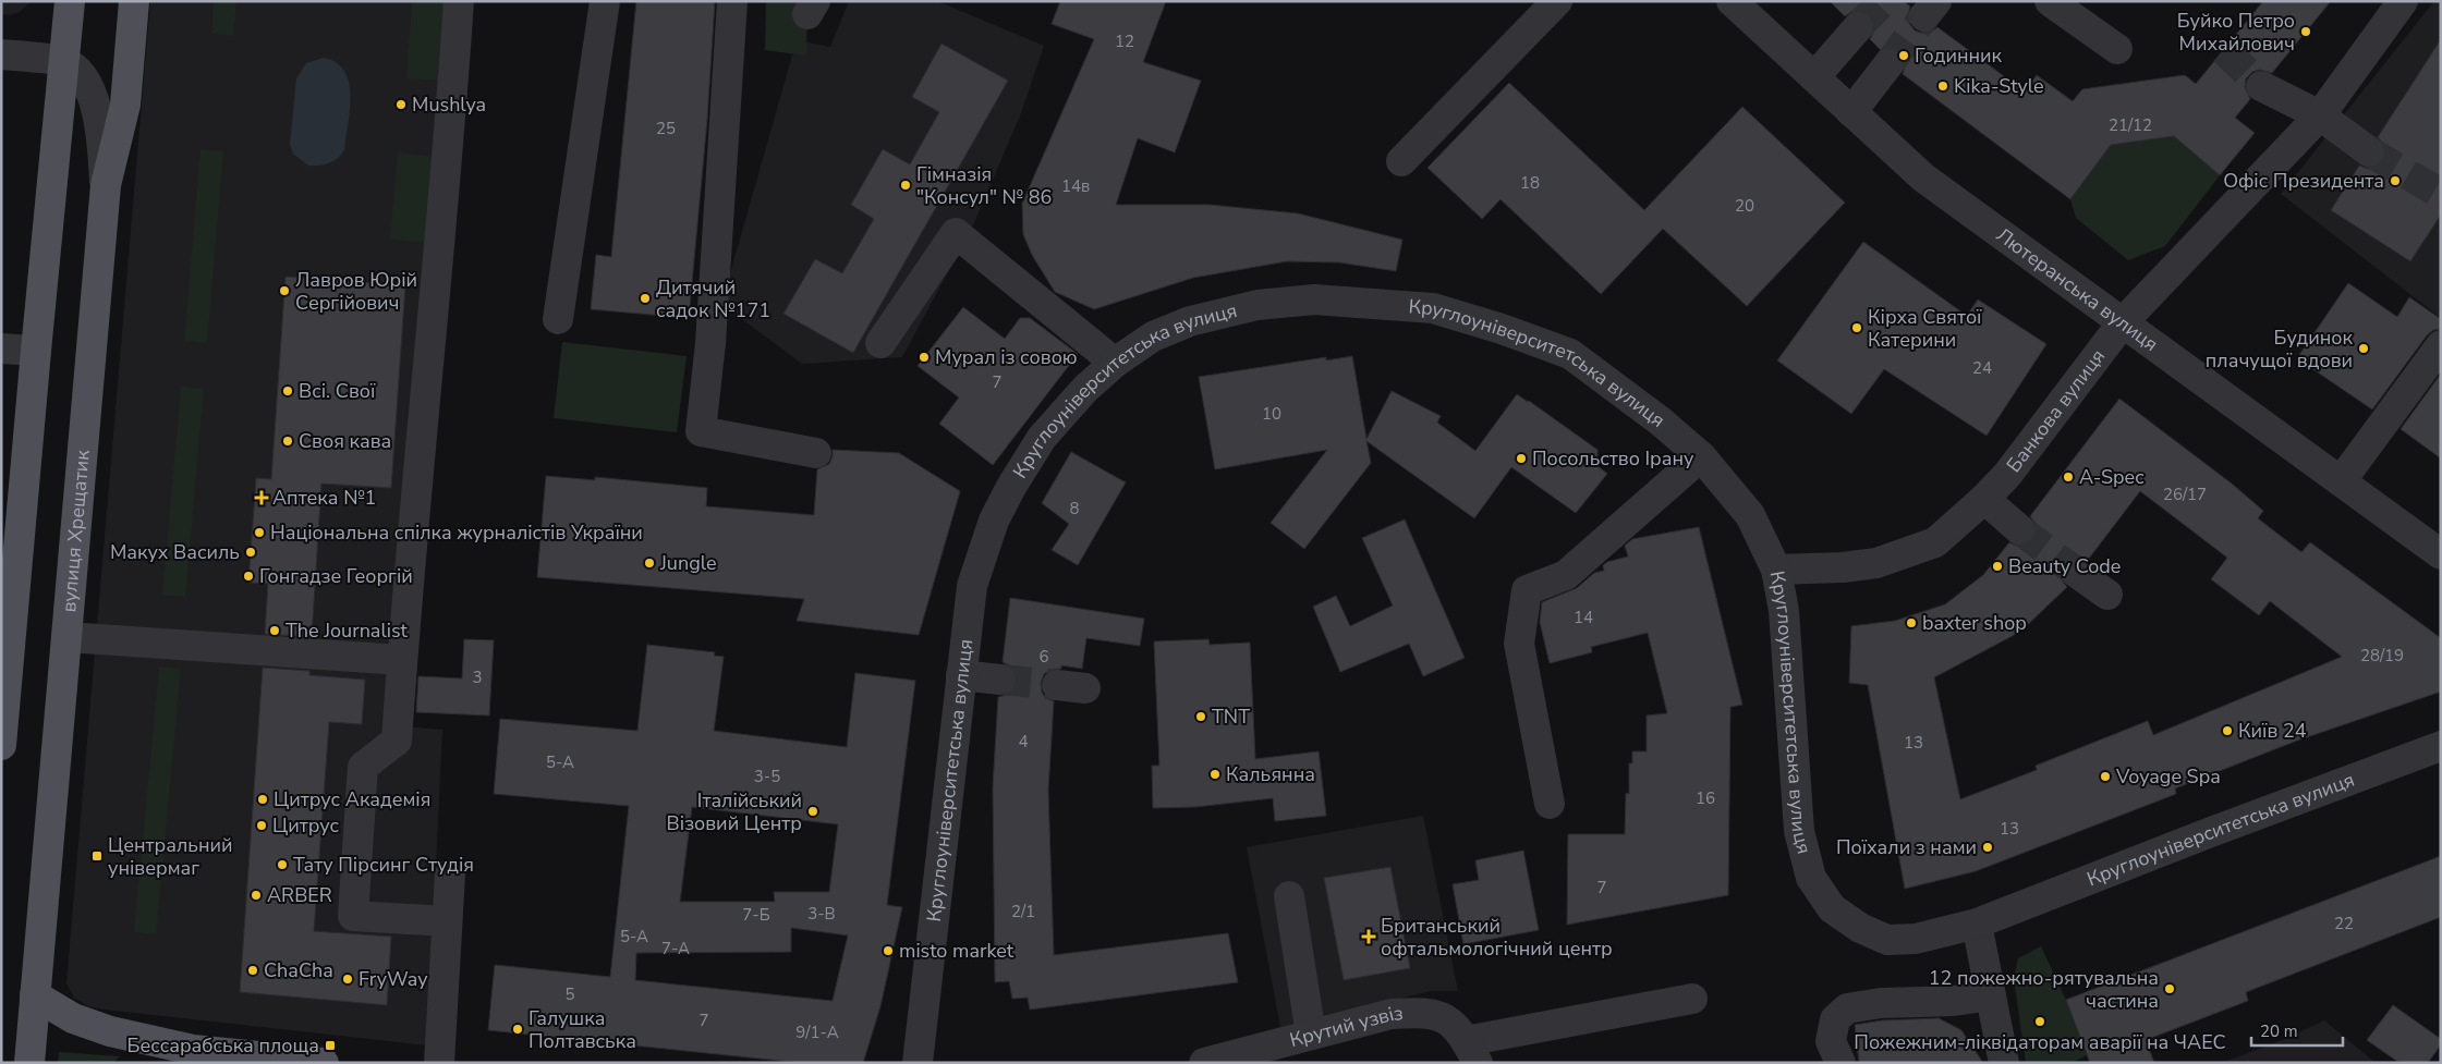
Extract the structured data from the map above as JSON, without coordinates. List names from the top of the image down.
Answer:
{
  "streets": {
    "main road": ["вулиця Хрещатик"],
    "street": [
      "Лютеранська вулиця",
      "Круглоуніверситетська вулиця",
      "Банкова вулиця",
      "Крутий узвіз"
    ]
  },
  "crossings": [
    ["Лютеранська вулиця", "Банкова вулиця"],
    ["Круглоуніверситетська вулиця", "Банкова вулиця"]
  ],
  "places": {
    "other": [
      "Буйко Петро Михайлович",
      "Годинник",
      "Kika-Style",
      "Mushlya",
      "Офіс Президента",
      "Гімназія \"Консул\" № 86",
      "Лавров Юрій Сергійович",
      "Дитячий садок №171",
      "Кірха Святої Катерини",
      "Будинок плачущої вдови",
      "Мурал із совою",
      "Всі. Свої",
      "Своя кава",
      "Посольство Ірану",
      "A-Spec",
      "Національна спілка журналістів України",
      "Макух Василь",
      "Jungle",
      "Beauty Code",
      "Гонгадзе Георгій",
      "baxter shop",
      "The Journalist",
      "TNT",
      "Київ 24",
      "Кальянна",
      "Voyage Spa",
      "Цитрус Академія",
      "Італійський Візовий Центр",
      "Цитрус",
      "Поїхали з нами",
      "Тату Пірсинг Студія",
      "ARBER",
      "misto market",
      "ChaCha",
      "FryWay",
      "12 пожежно-рятувальна частина",
      "Пожежним-ліквідаторам аварії на ЧАЕС",
      "Галушка Полтавська"
    ],
    "health": ["Аптека №1", "Британський офтальмологічний центр"],
    "transit": ["Центральний універмаг", "Бессарабська площа"]
  },
  "house_numbers": [
    "12",
    "21/12",
    "25",
    "18",
    "14в",
    "20",
    "24",
    "7",
    "10",
    "26/17",
    "8",
    "14",
    "28/19",
    "6",
    "3",
    "4",
    "13",
    "5-А",
    "3-5",
    "16",
    "13",
    "7",
    "2/1",
    "3-В",
    "7-Б",
    "22",
    "5-А",
    "7-А",
    "5",
    "7",
    "9/1-А"
  ],
  "scale_bar": "20 m"
}
